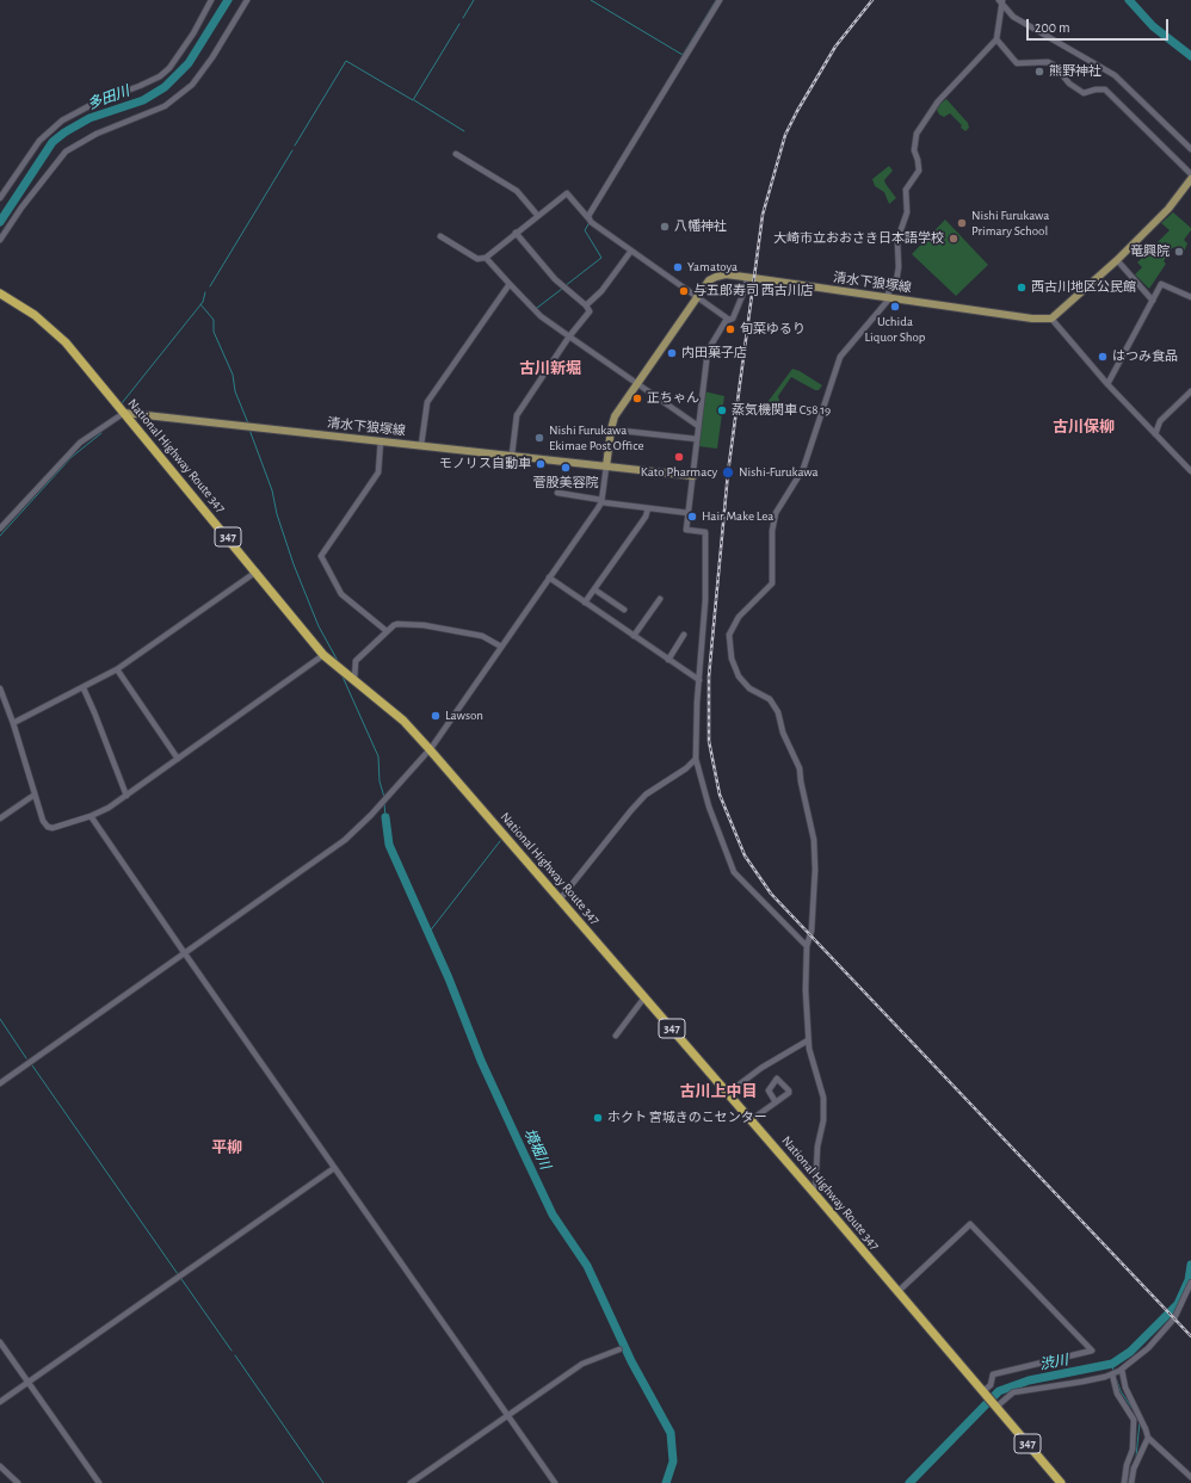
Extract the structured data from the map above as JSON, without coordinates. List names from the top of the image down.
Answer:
{
  "streets": {
    "highway": ["National Highway Route 347", "347"],
    "main road": ["清水下狼塚線"]
  },
  "crossings": [
    ["清水下狼塚線", "National Highway Route 347"]
  ],
  "districts": [
    "古川新堀",
    "古川保柳",
    "古川上中目",
    "平柳"
  ],
  "water": ["多田川", "境堀川", "渋川"],
  "places": [
    "熊野神社",
    "Nishi Furukawa Primary School",
    "八幡神社",
    "大崎市立おおさき日本語学校",
    "竜興院",
    "Yamatoya",
    "西古川地区公民館",
    "与五郎寿司 西古川店",
    "Uchida Liquor Shop",
    "旬菜ゆるり",
    "内田菓子店",
    "はつみ食品",
    "正ちゃん",
    "蒸気機関車 C58 19",
    "Nishi Furukawa Ekimae Post Office",
    "Kato Pharmacy",
    "モノリス自動車",
    "菅股美容院",
    "Nishi-Furukawa",
    "Hair Make Lea",
    "Lawson",
    "ホクト 宮城きのこセンター"
  ],
  "scale_bar": "200 m"
}
